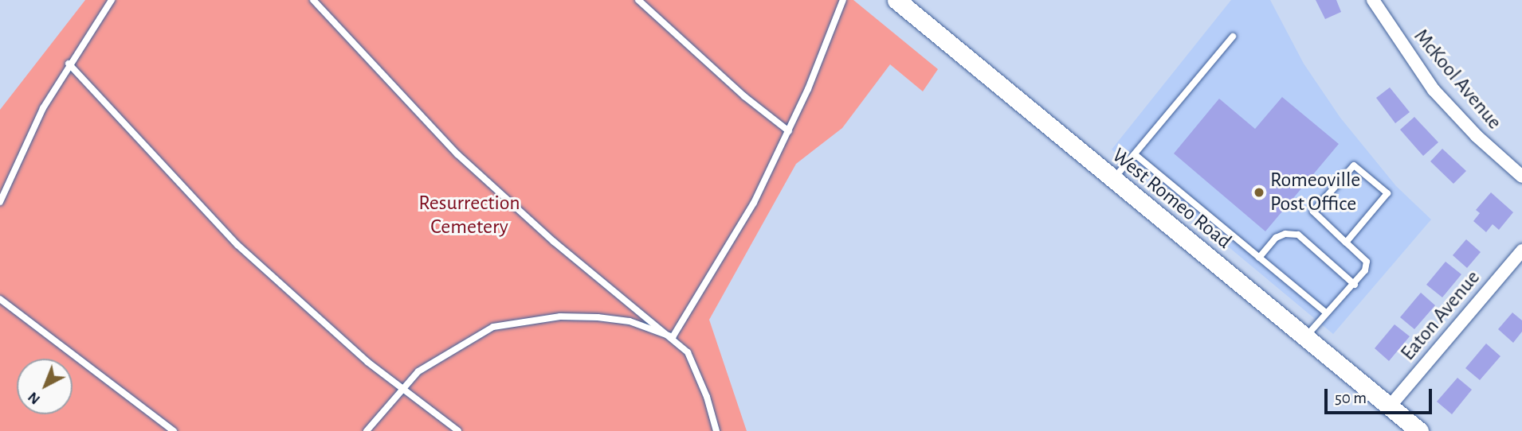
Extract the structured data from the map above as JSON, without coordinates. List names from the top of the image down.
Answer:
{
  "streets": {
    "main road": ["West Romeo Road"],
    "street": ["McKool Avenue", "Eaton Avenue"]
  },
  "crossings": [
    ["West Romeo Road", "Eaton Avenue"]
  ],
  "parks": ["Resurrection Cemetery"],
  "places": ["Romeoville Post Office"],
  "scale_bar": "50 m",
  "north": "bottom left"
}
